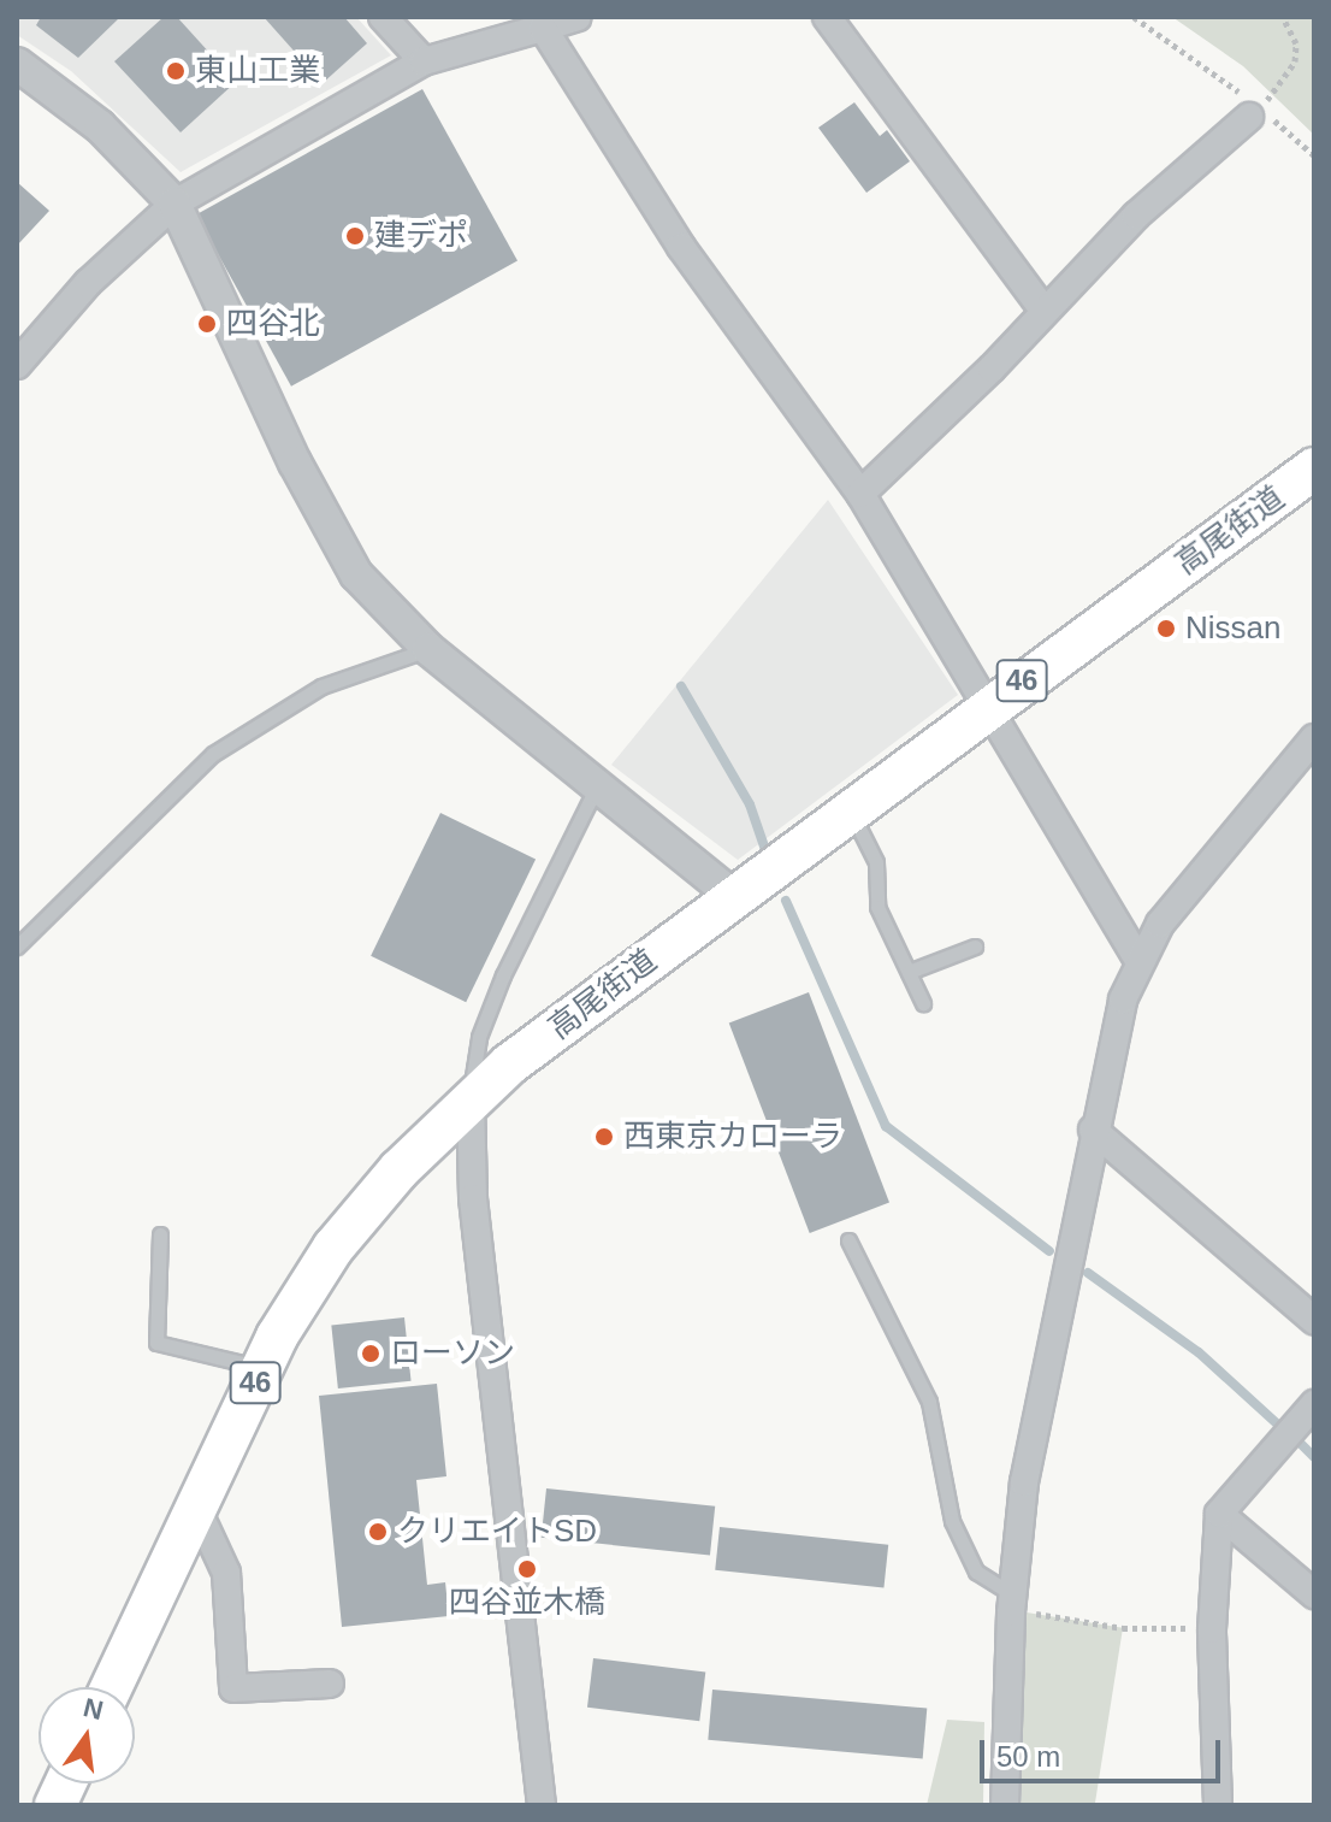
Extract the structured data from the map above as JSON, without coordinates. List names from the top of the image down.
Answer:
{
  "streets": {
    "main road": ["高尾街道", "46"]
  },
  "places": [
    "東山工業",
    "建デポ",
    "四谷北",
    "Nissan",
    "西東京カローラ",
    "ローソン",
    "クリエイトSD",
    "四谷並木橋"
  ],
  "scale_bar": "50 m",
  "north": "top"
}
